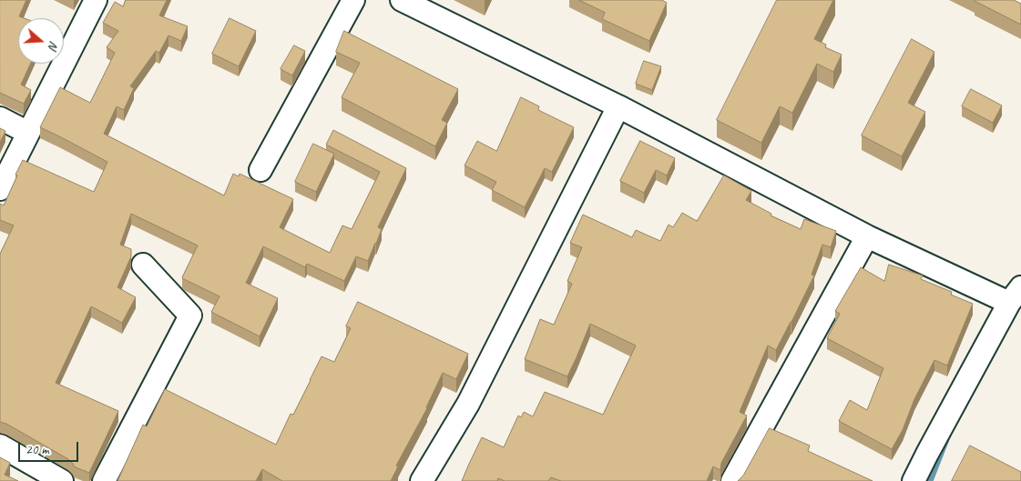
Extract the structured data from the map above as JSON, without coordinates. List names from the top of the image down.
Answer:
{
  "scale_bar": "20 m",
  "north": "right"
}
